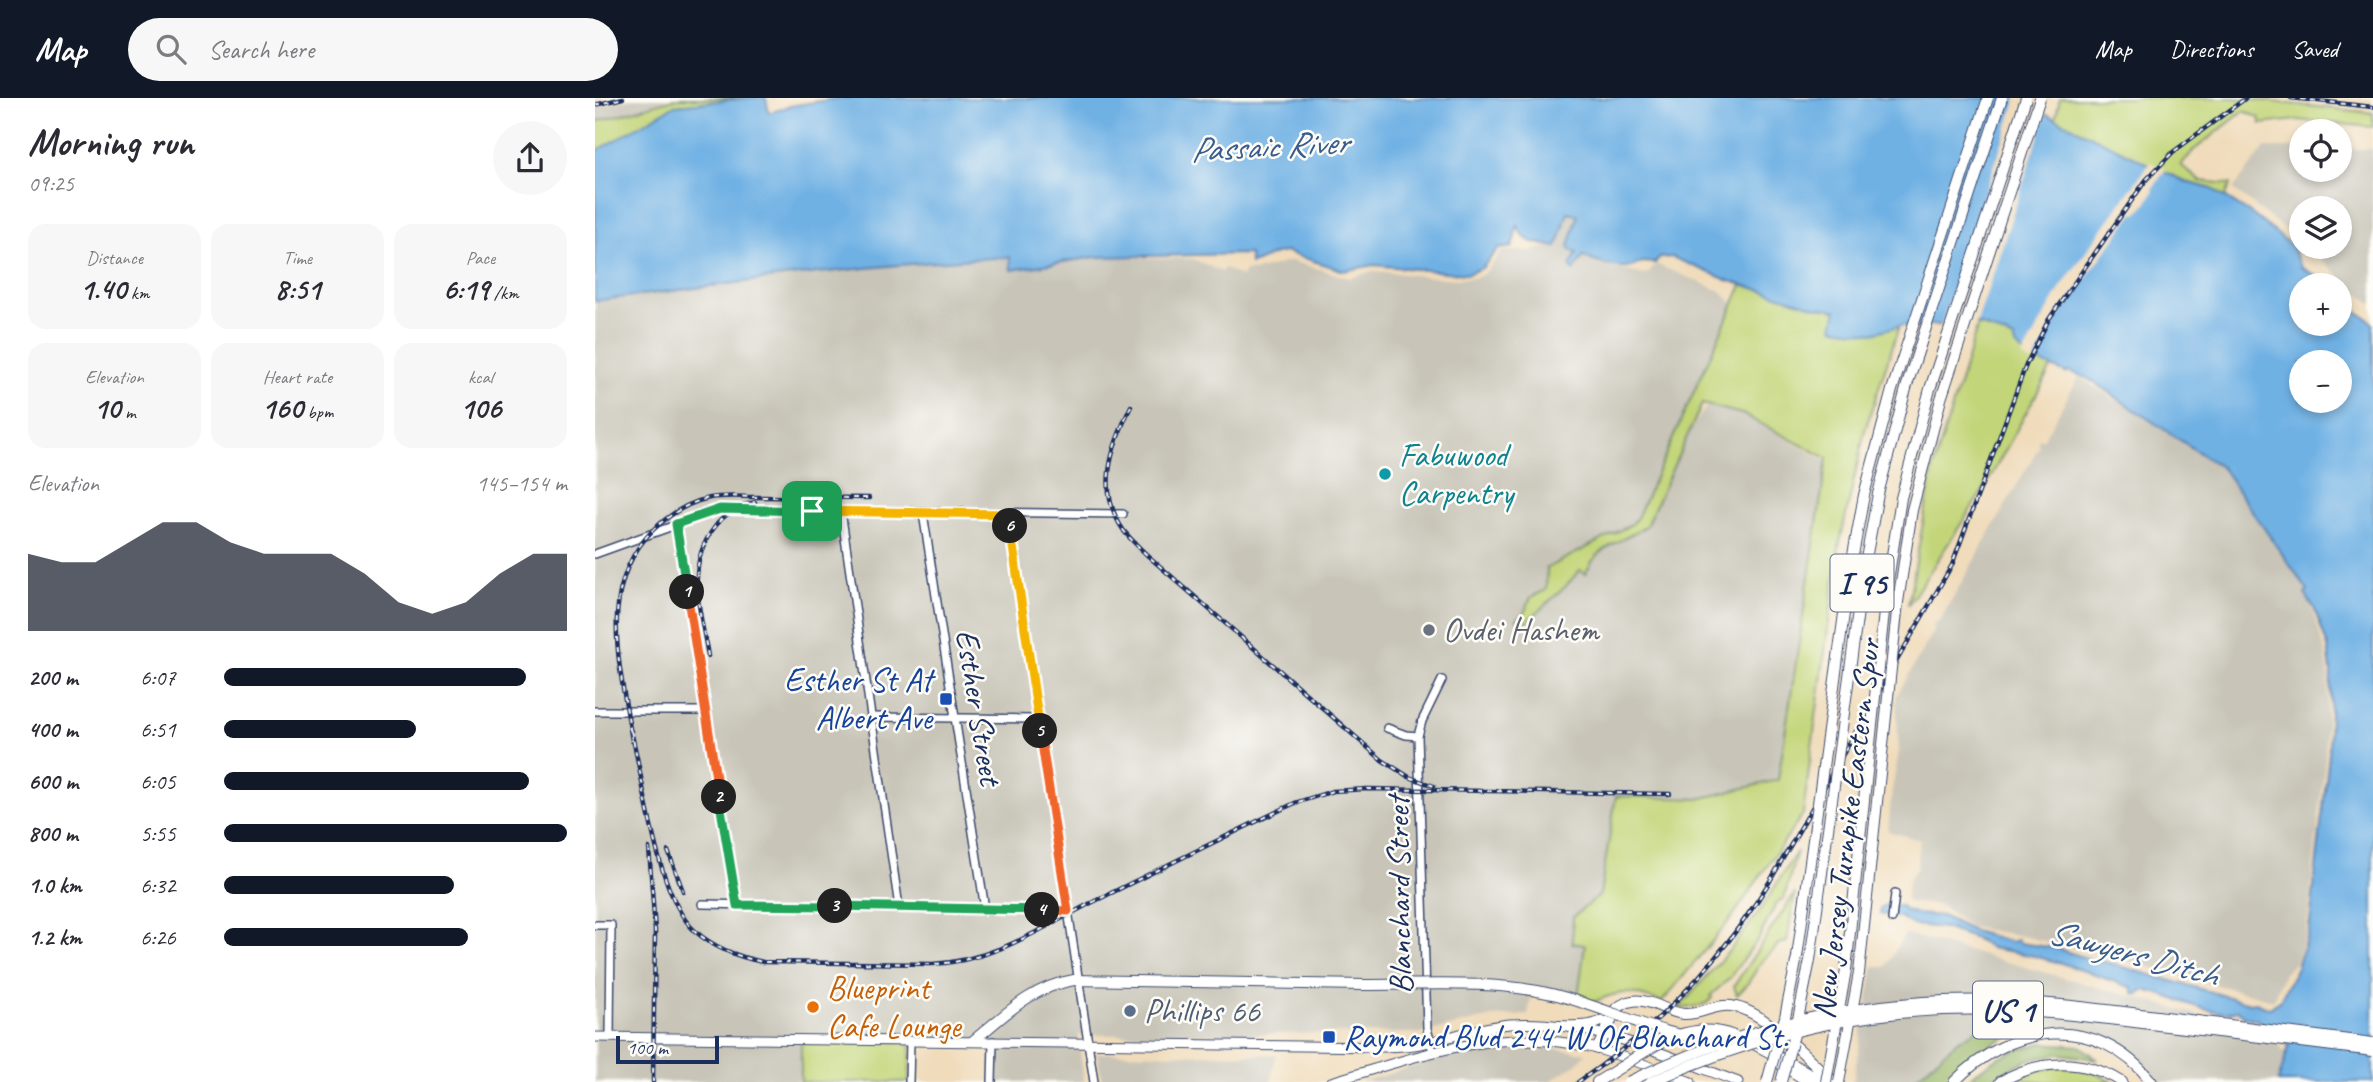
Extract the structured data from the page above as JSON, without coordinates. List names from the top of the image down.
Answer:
{
  "streets": {
    "highway": ["I 95", "New Jersey Turnpike Eastern Spur", "US 1"],
    "street": ["Esther Street", "Blanchard Street"]
  },
  "water": ["Passaic River", "Sawyers Ditch"],
  "places": {
    "other": [
      "Fabuwood Carpentry",
      "Ovdei Hashem",
      "Blueprint Cafe Lounge",
      "Phillips 66"
    ],
    "transit": ["Esther St At Albert Ave", "Raymond Blvd 244' W Of Blanchard St."]
  },
  "scale_bar": "100 m",
  "page": {
    "header": "Map",
    "search": "Search here",
    "nav": ["Map", "Directions", "Saved"],
    "heading": ["Morning run", "09:25"],
    "map_buttons": ["+", "−"],
    "stats": [
      ["Distance", "1.40 km"],
      ["Time", "8:51"],
      ["Pace", "6:19 /km"],
      ["Elevation", "10 m"],
      ["Heart rate", "160 bpm"],
      ["kcal", "106"]
    ],
    "chart": ["Elevation", "145–154 m"],
    "pins": [
      "6",
      "1",
      "5",
      "2",
      "3",
      "4"
    ],
    "list": [
      {
        "name": "200 m",
        "note": "6:07"
      },
      {
        "name": "400 m",
        "note": "6:51"
      },
      {
        "name": "600 m",
        "note": "6:05"
      },
      {
        "name": "800 m",
        "note": "5:55"
      },
      {
        "name": "1.0 km",
        "note": "6:32"
      },
      {
        "name": "1.2 km",
        "note": "6:26"
      }
    ],
    "scale": "100 m"
  }
}
